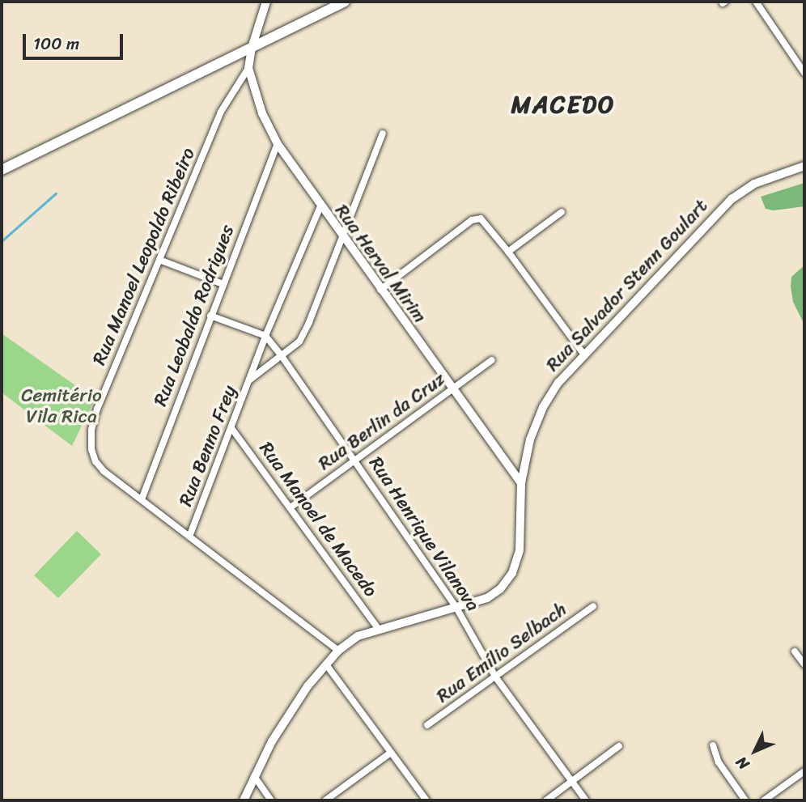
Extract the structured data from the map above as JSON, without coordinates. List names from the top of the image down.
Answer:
{
  "streets": {
    "main road": ["Rua Salvador Stenn Goulart"],
    "street": [
      "Rua Manoel Leopoldo Ribeiro",
      "Rua Herval Mirim",
      "Rua Leobaldo Rodrigues",
      "Rua Berlin da Cruz",
      "Rua Benno Frey",
      "Rua Manoel de Macedo",
      "Rua Henrique Vilanova",
      "Rua Emílio Selbach"
    ]
  },
  "crossings": [
    ["Rua Manoel Leopoldo Ribeiro", "Rua Herval Mirim"],
    ["Rua Manoel Leopoldo Ribeiro", "Rua Salvador Stenn Goulart"],
    ["Rua Manoel Leopoldo Ribeiro", "Rua Leobaldo Rodrigues"],
    ["Rua Manoel Leopoldo Ribeiro", "Rua Benno Frey"],
    ["Rua Herval Mirim", "Rua Salvador Stenn Goulart"],
    ["Rua Herval Mirim", "Rua Leobaldo Rodrigues"],
    ["Rua Herval Mirim", "Rua Berlin da Cruz"],
    ["Rua Herval Mirim", "Rua Benno Frey"],
    ["Rua Salvador Stenn Goulart", "Rua Manoel de Macedo"],
    ["Rua Salvador Stenn Goulart", "Rua Henrique Vilanova"],
    ["Rua Berlin da Cruz", "Rua Manoel de Macedo"],
    ["Rua Berlin da Cruz", "Rua Henrique Vilanova"],
    ["Rua Benno Frey", "Rua Manoel de Macedo"],
    ["Rua Benno Frey", "Rua Henrique Vilanova"],
    ["Rua Henrique Vilanova", "Rua Emílio Selbach"]
  ],
  "districts": ["MACEDO"],
  "parks": ["Cemitério Vila Rica"],
  "scale_bar": "100 m",
  "north": "bottom left"
}
